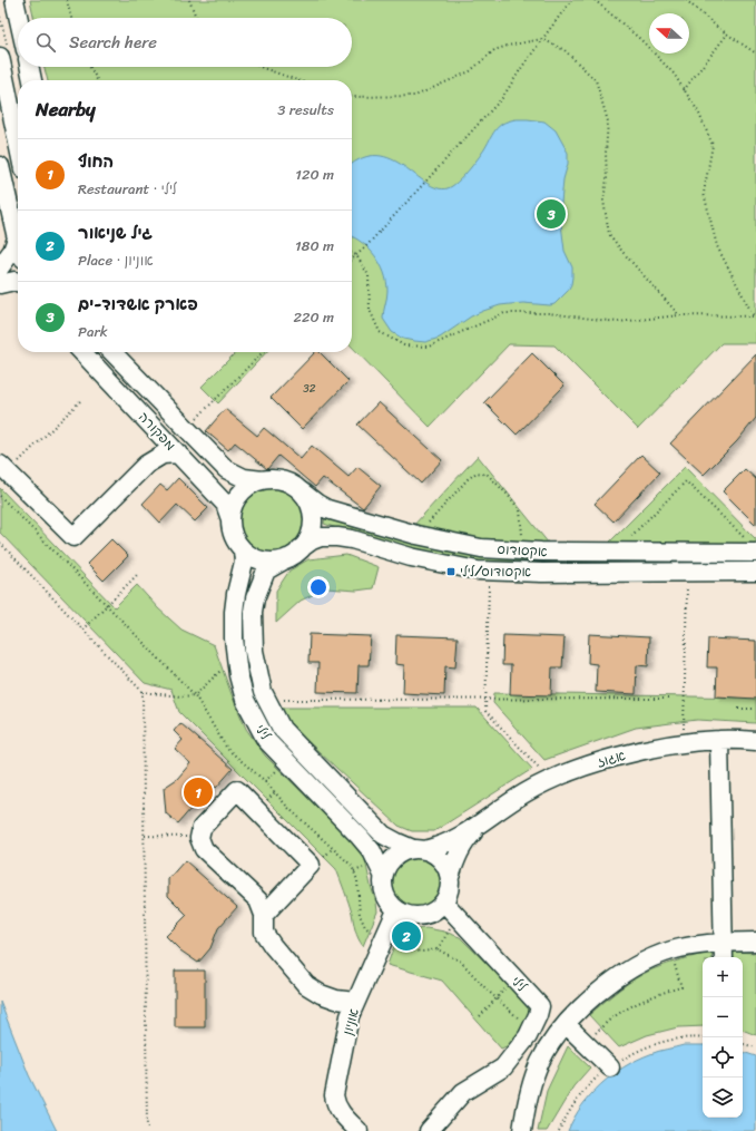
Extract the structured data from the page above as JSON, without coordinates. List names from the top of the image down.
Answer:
{
  "streets": {
    "street": [
      "מפקורה",
      "אקסודוס",
      "לילי",
      "אגוז",
      "אוניון"
    ]
  },
  "crossings": [
    ["מפקורה", "אקסודוס"],
    ["מפקורה", "לילי"],
    ["אקסודוס", "לילי"],
    ["לילי", "אגוז"],
    ["לילי", "אוניון"],
    ["אגוז", "אוניון"]
  ],
  "places": {
    "transit": ["אקסודוס/לילי"]
  },
  "house_numbers": ["32"],
  "north": "left",
  "page": {
    "search": "Search here",
    "heading": ["Nearby", "3 results"],
    "list": [
      {
        "mark": "1",
        "name": "החוף",
        "note": "Restaurant · לילי",
        "value": "120 m"
      },
      {
        "mark": "2",
        "name": "גיל שניאור",
        "note": "Place · אוניון",
        "value": "180 m"
      },
      {
        "mark": "3",
        "name": "פארק אשדוד-ים",
        "note": "Park",
        "value": "220 m"
      }
    ],
    "pins": ["3", "1", "2"],
    "map_buttons": ["+", "−"]
  }
}
